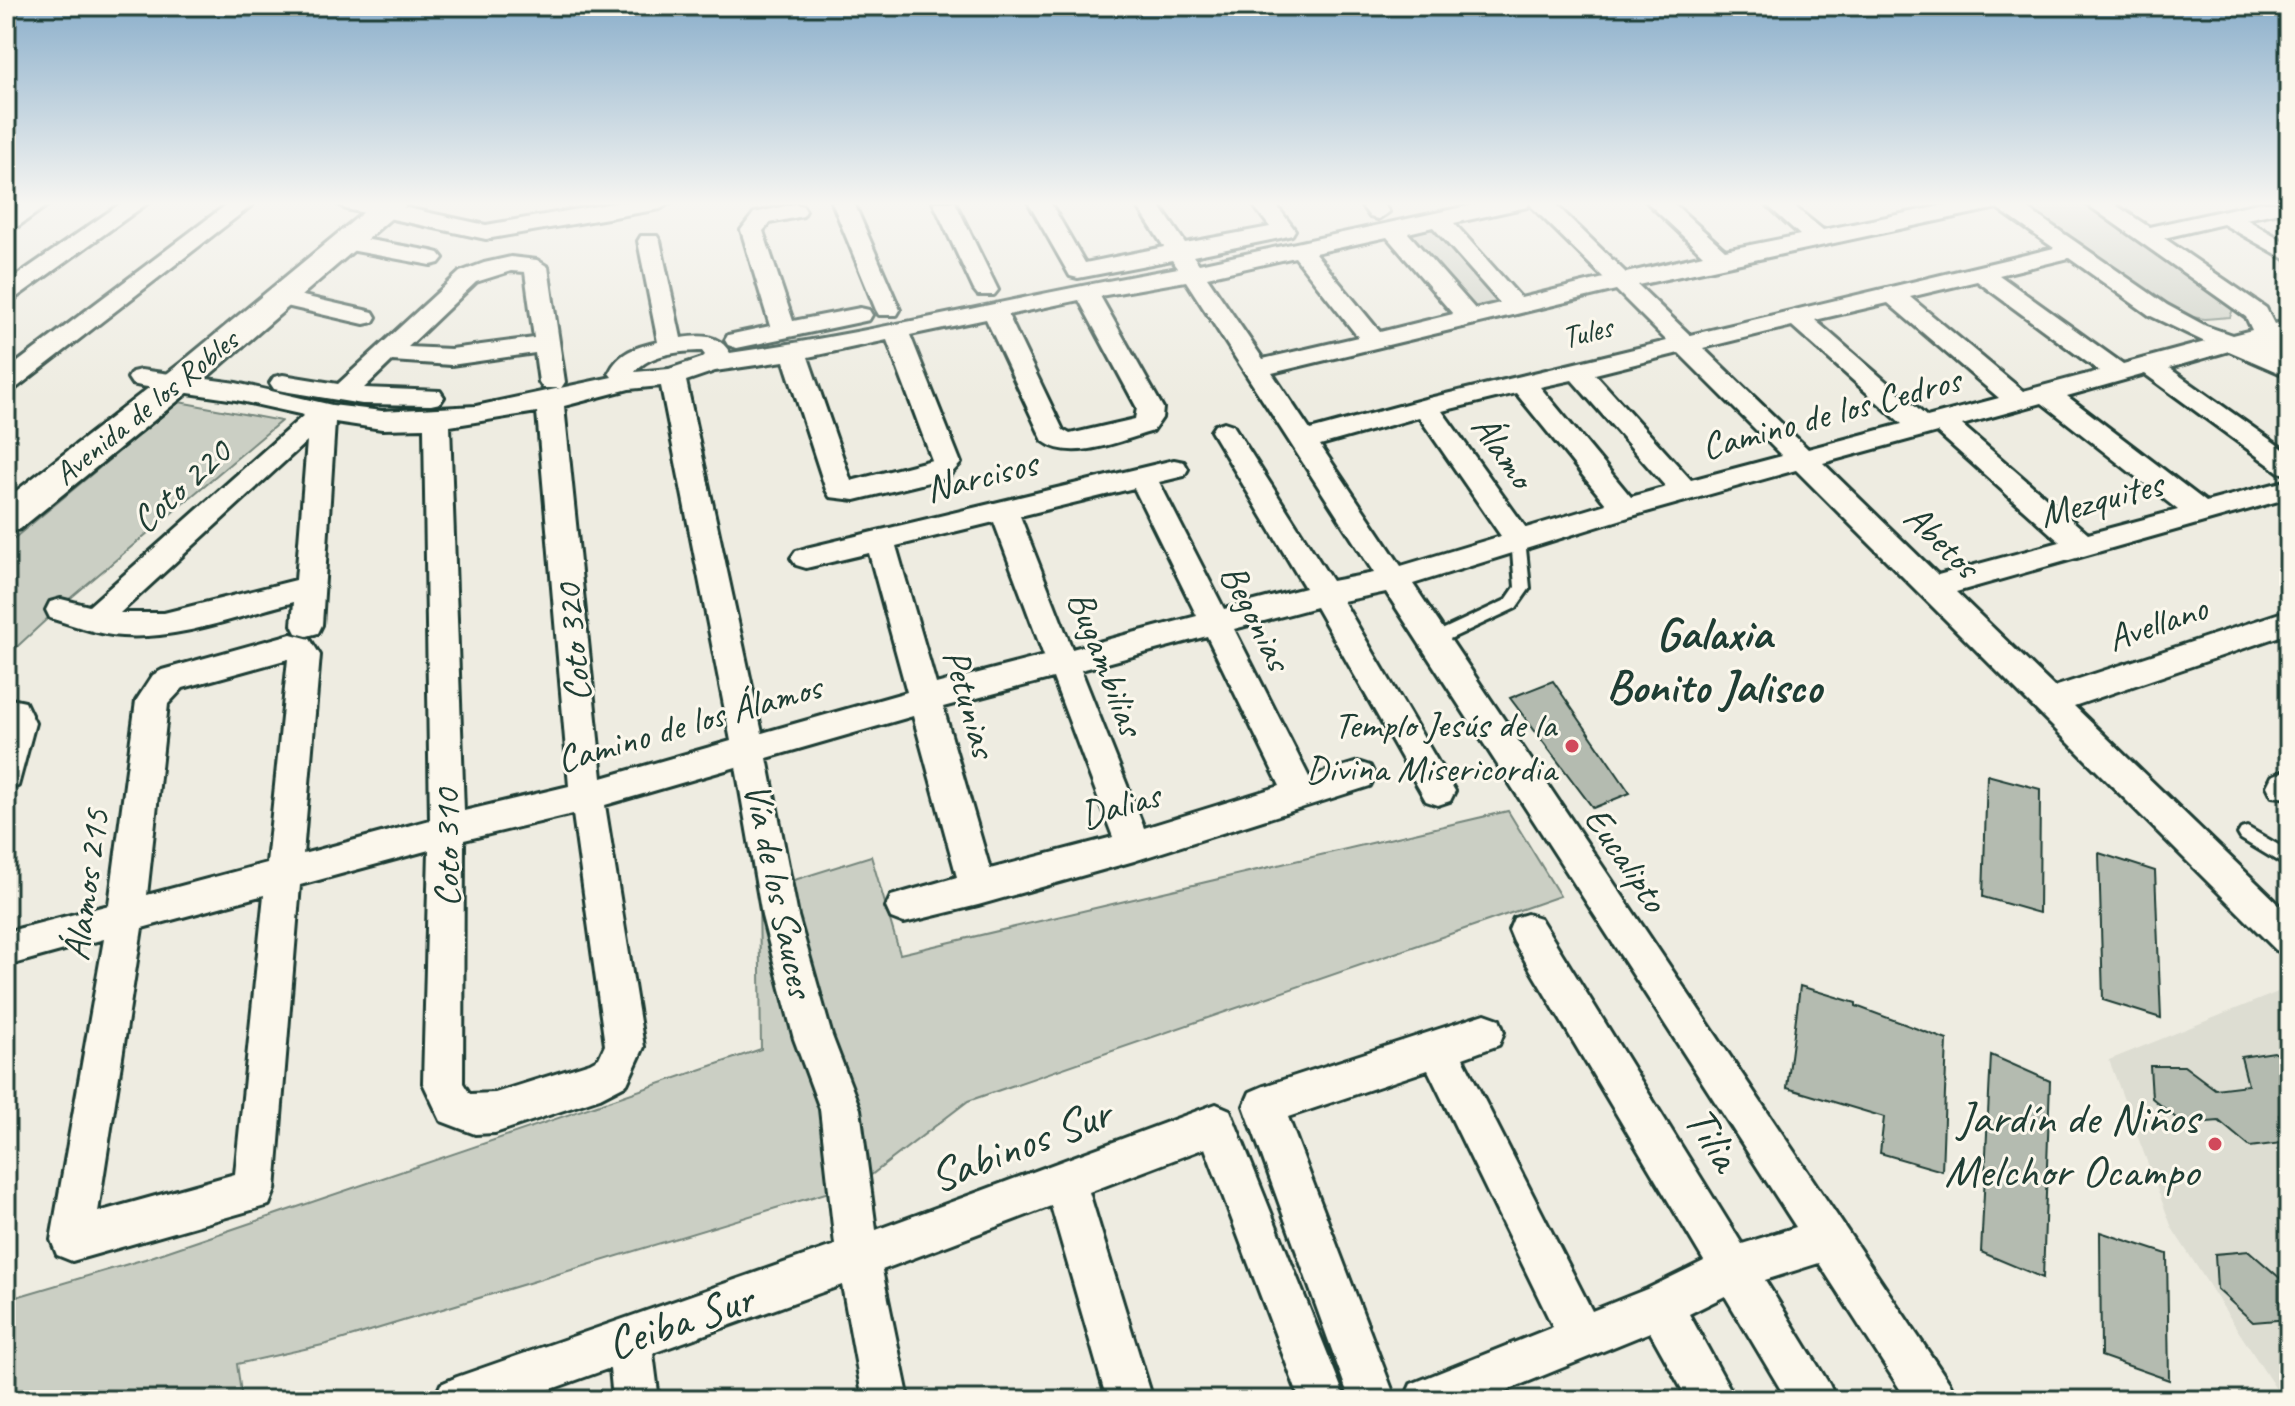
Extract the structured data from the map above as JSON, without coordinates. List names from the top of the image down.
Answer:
{
  "streets": {
    "street": [
      "Tules",
      "Avenida de los Robles",
      "Camino de los Cedros",
      "Álamo",
      "Narcisos",
      "Coto 220",
      "Mezquites",
      "Abetos",
      "Begonias",
      "Avellano",
      "Coto 320",
      "Bugambilias",
      "Petunias",
      "Camino de los Álamos",
      "Dalias",
      "Coto 310",
      "Eucalipto",
      "Álamos 215",
      "Vía de los Sauces",
      "Tilia",
      "Sabinos Sur",
      "Ceiba Sur"
    ]
  },
  "crossings": [
    ["Tules", "Álamo"],
    ["Tules", "Abetos"],
    ["Tules", "Eucalipto"],
    ["Camino de los Cedros", "Álamo"],
    ["Camino de los Cedros", "Abetos"],
    ["Camino de los Cedros", "Camino de los Álamos"],
    ["Camino de los Cedros", "Eucalipto"],
    ["Narcisos", "Begonias"],
    ["Narcisos", "Bugambilias"],
    ["Narcisos", "Petunias"],
    ["Mezquites", "Abetos"],
    ["Abetos", "Avellano"],
    ["Begonias", "Camino de los Álamos"],
    ["Begonias", "Dalias"],
    ["Coto 320", "Camino de los Álamos"],
    ["Coto 320", "Coto 310"],
    ["Bugambilias", "Camino de los Álamos"],
    ["Bugambilias", "Dalias"],
    ["Petunias", "Camino de los Álamos"],
    ["Petunias", "Dalias"],
    ["Camino de los Álamos", "Coto 310"],
    ["Camino de los Álamos", "Eucalipto"],
    ["Camino de los Álamos", "Álamos 215"],
    ["Camino de los Álamos", "Vía de los Sauces"],
    ["Vía de los Sauces", "Sabinos Sur"],
    ["Vía de los Sauces", "Ceiba Sur"],
    ["Sabinos Sur", "Ceiba Sur"]
  ],
  "districts": ["Galaxia Bonito Jalisco"],
  "places": ["Templo Jesús de la Divina Misericordia", "Jardín de Niños Melchor Ocampo"]
}
